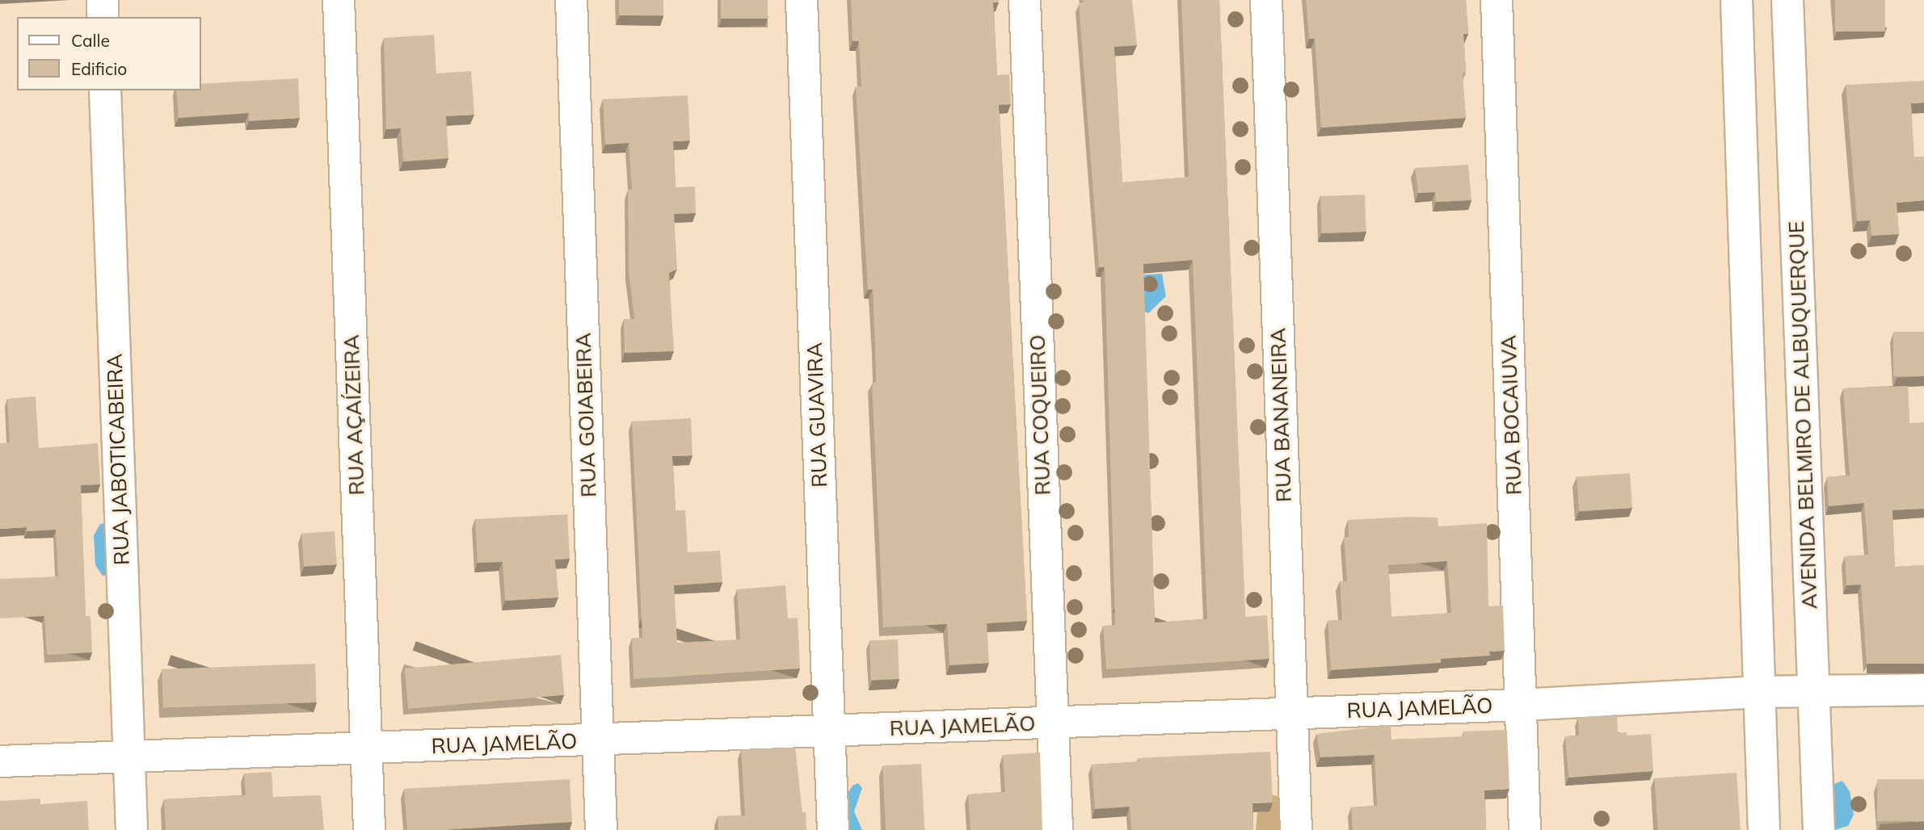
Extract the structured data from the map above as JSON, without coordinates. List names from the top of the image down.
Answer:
{
  "streets": {
    "street": [
      "RUA AÇAÍZEIRA",
      "RUA GOIABEIRA",
      "RUA GUAVIRA",
      "RUA COQUEIRO",
      "RUA BANANEIRA",
      "RUA BOCAIUVA",
      "AVENIDA BELMIRO DE ALBUQUERQUE",
      "RUA JABOTICABEIRA",
      "RUA JAMELÃO"
    ]
  },
  "crossings": [
    ["RUA AÇAÍZEIRA", "RUA JAMELÃO"],
    ["RUA GOIABEIRA", "RUA JAMELÃO"],
    ["RUA GUAVIRA", "RUA JAMELÃO"],
    ["RUA COQUEIRO", "RUA JAMELÃO"],
    ["RUA BANANEIRA", "RUA JAMELÃO"],
    ["RUA BOCAIUVA", "RUA JAMELÃO"],
    ["AVENIDA BELMIRO DE ALBUQUERQUE", "RUA JAMELÃO"],
    ["RUA JABOTICABEIRA", "RUA JAMELÃO"]
  ],
  "legend": ["Calle", "Edificio"]
}
